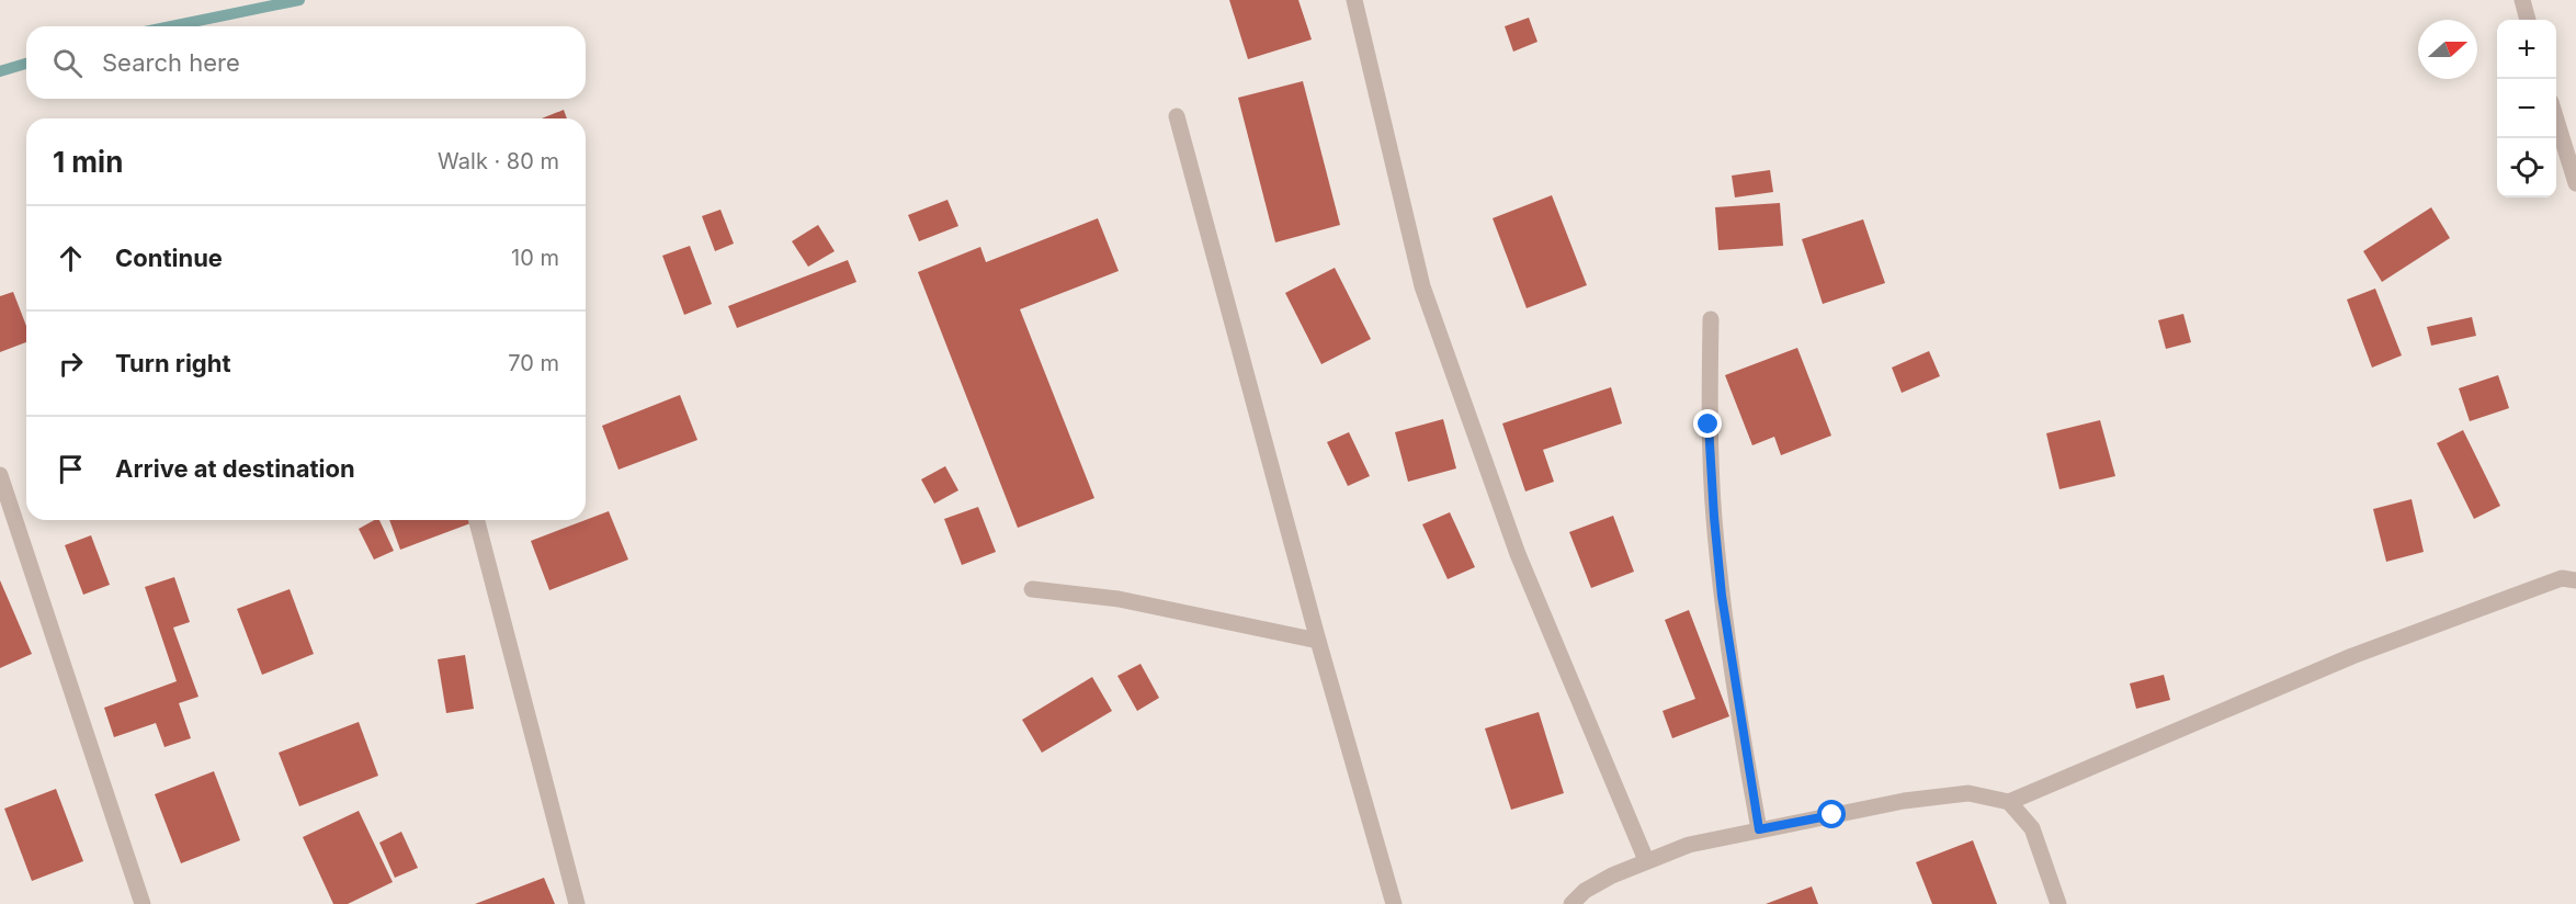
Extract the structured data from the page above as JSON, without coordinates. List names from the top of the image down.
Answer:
{
  "north": "right",
  "page": {
    "map_buttons": ["+", "−"],
    "search": "Search here",
    "heading": ["1 min", "Walk · 80 m"],
    "list": [
      ["Continue", "10 m"],
      ["Turn right", "70 m"],
      "Arrive at destination"
    ]
  }
}
